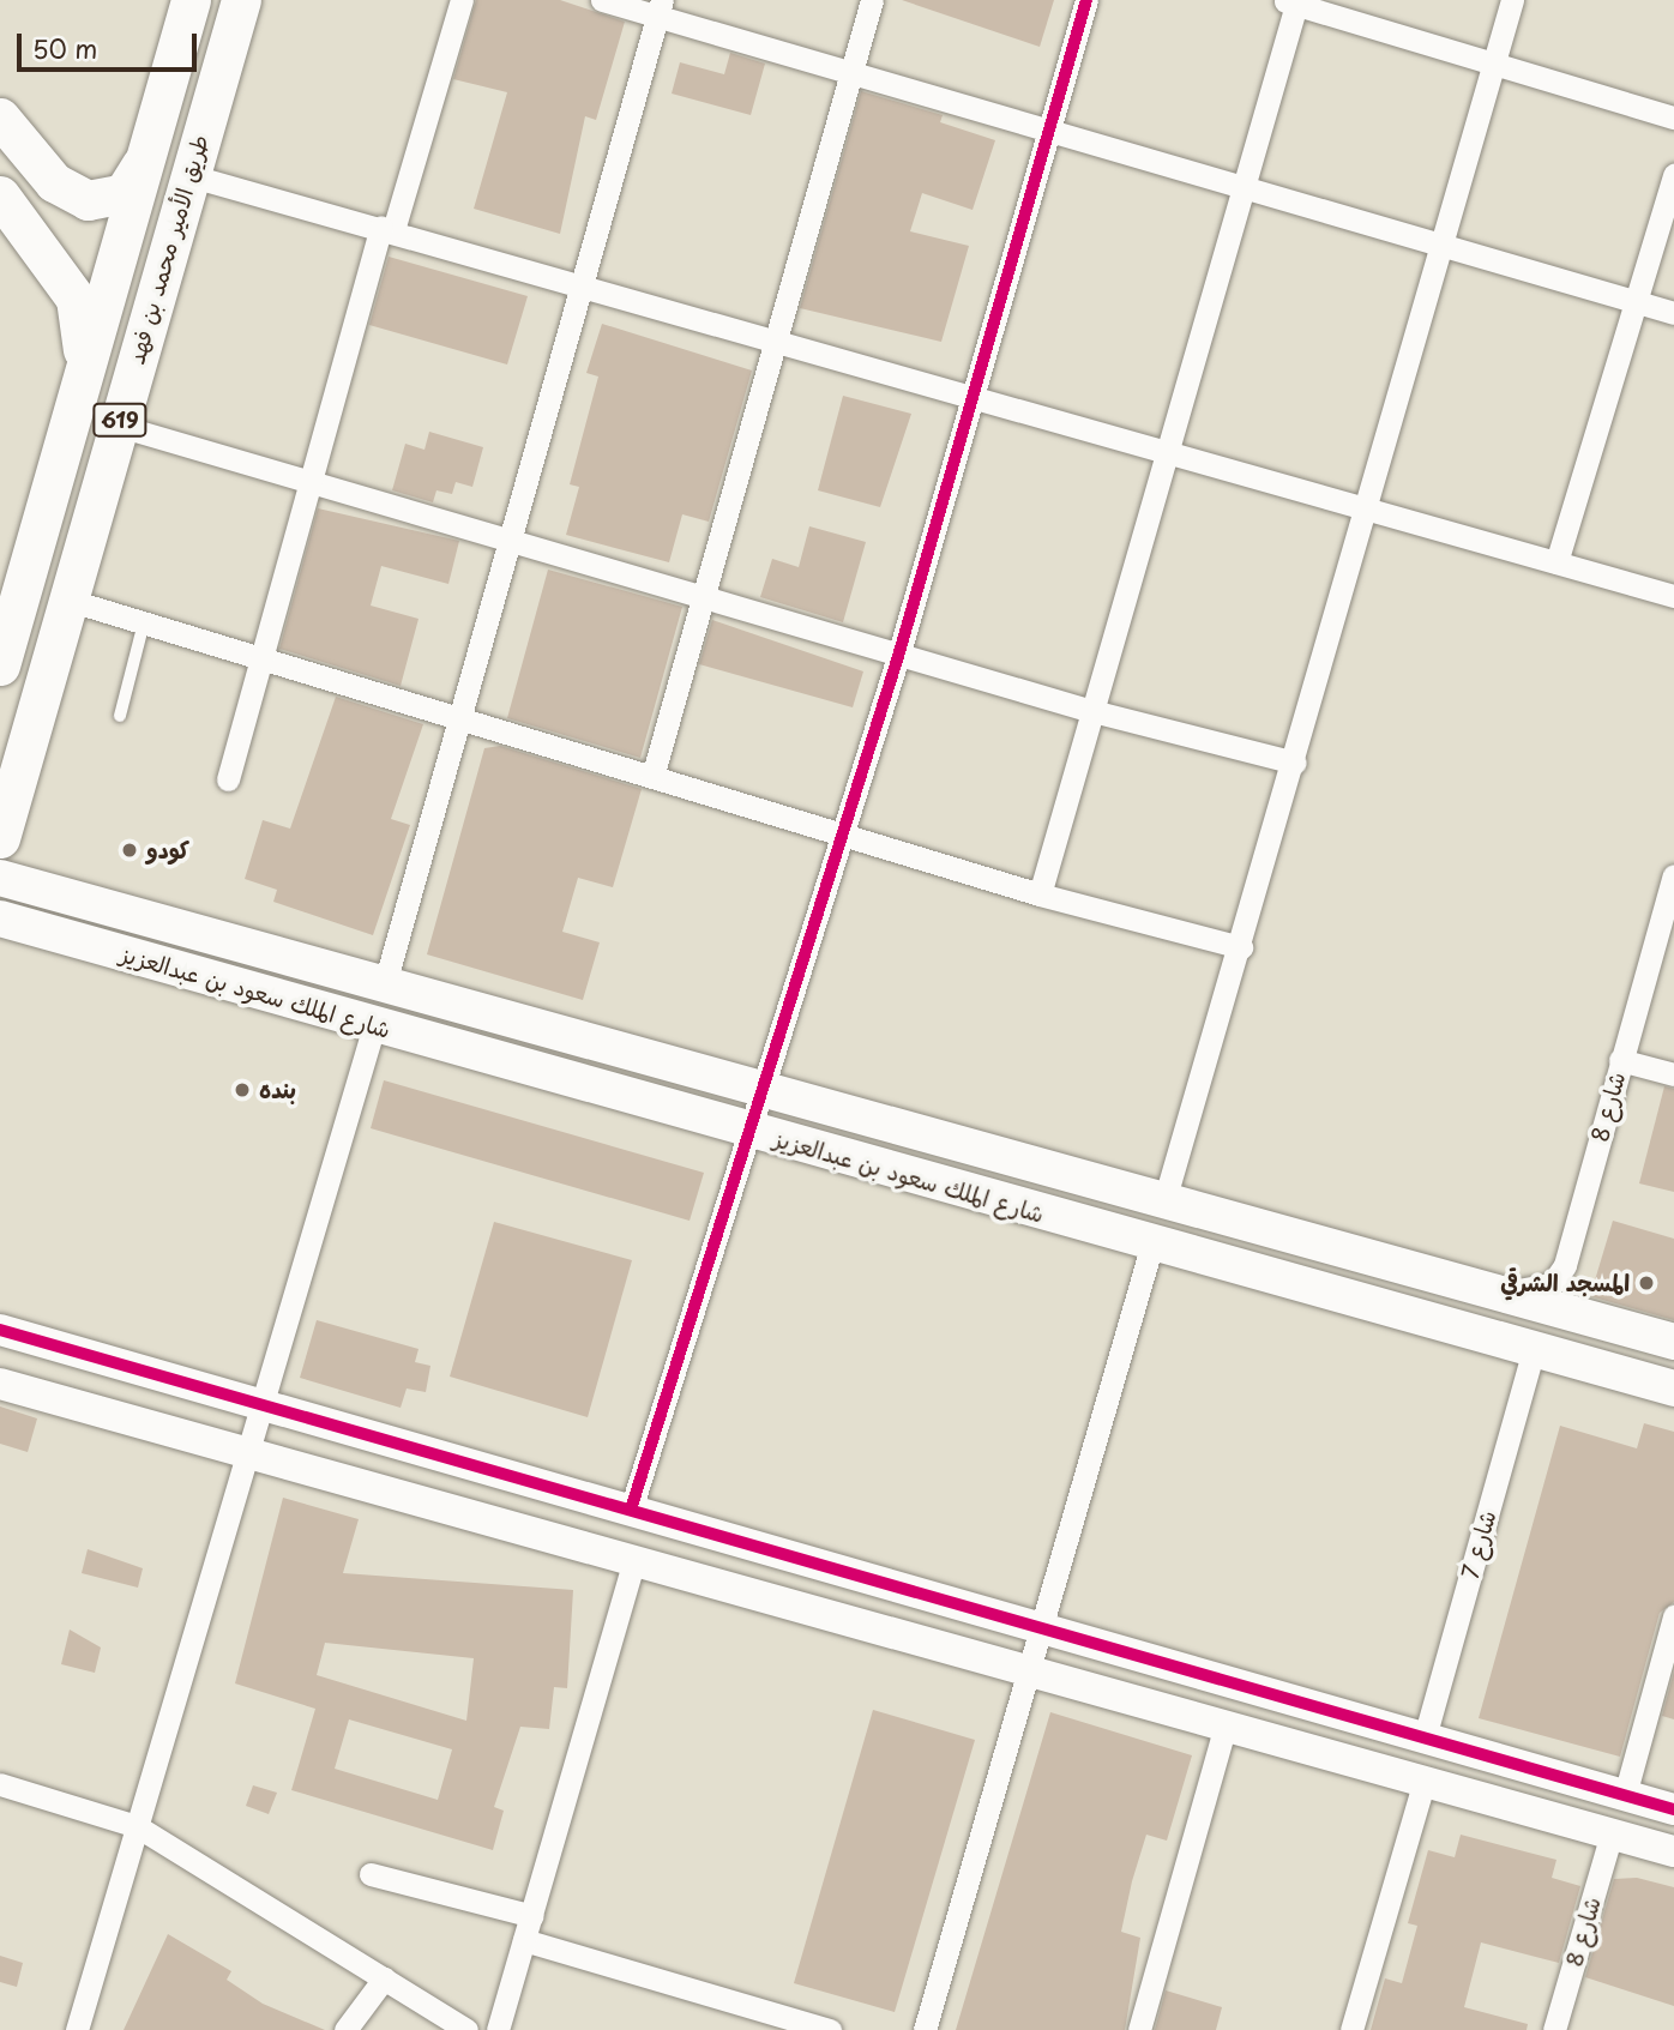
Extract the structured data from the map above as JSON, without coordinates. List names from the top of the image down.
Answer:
{
  "streets": {
    "highway": ["طريق الأمير محمد بن فهد", "619"],
    "main road": ["شارع الملك سعود بن عبدالعزيز"],
    "street": ["شارع 8", "شارع 7"]
  },
  "crossings": [
    ["شارع الملك سعود بن عبدالعزيز", "شارع 8"],
    ["شارع الملك سعود بن عبدالعزيز", "شارع 7"]
  ],
  "places": ["كودو", "بنده", "المسجد الشرقي"],
  "scale_bar": "50 m"
}
